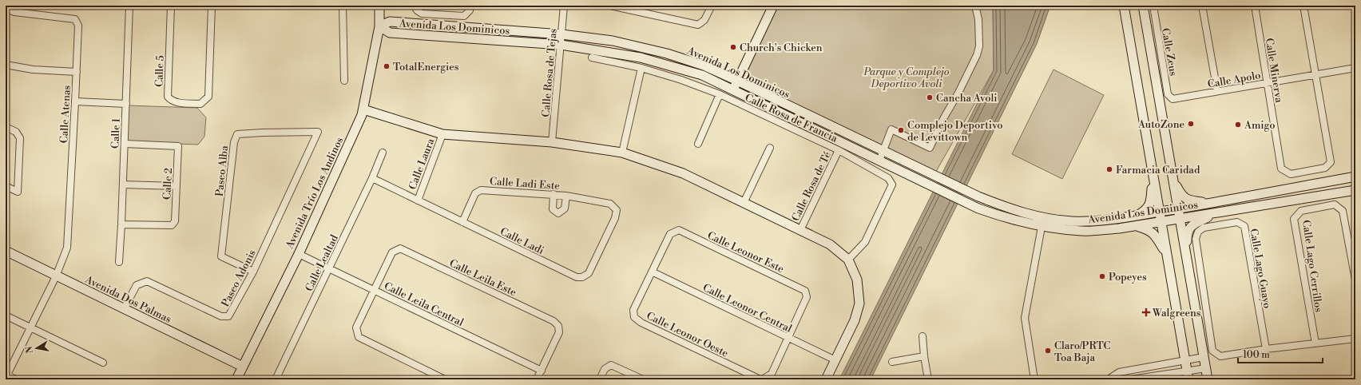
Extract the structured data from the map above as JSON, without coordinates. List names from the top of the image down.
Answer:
{
  "streets": {
    "street": [
      "Avenida Los Dominicos",
      "Calle Zeus",
      "Calle Minerva",
      "Calle 5",
      "Calle Rosa de Tejas",
      "Calle Apolo",
      "Calle Atenas",
      "Calle Rosa de Francia",
      "Calle 1",
      "Calle Laura",
      "Paseo Alba",
      "Calle Ladi Este",
      "Calle 2",
      "Calle Rosa de Té",
      "Avenida Trío Los Andinos",
      "Calle Ladi",
      "Calle Leonor Este",
      "Calle Lealtad",
      "Calle Lago Cerrillos",
      "Calle Lago Guayo",
      "Calle Leila Este",
      "Paseo Adonis",
      "Avenida Dos Palmas",
      "Calle Leila Central",
      "Calle Leonor Central",
      "Calle Leonor Oeste"
    ]
  },
  "crossings": [
    ["Avenida Los Dominicos", "Calle Rosa de Tejas"],
    ["Avenida Los Dominicos", "Avenida Trío Los Andinos"],
    ["Calle Zeus", "Calle Apolo"],
    ["Calle Minerva", "Calle Apolo"],
    ["Calle Atenas", "Avenida Dos Palmas"],
    ["Calle Rosa de Francia", "Calle Rosa de Té"],
    ["Calle 1", "Calle 2"],
    ["Calle Laura", "Calle Ladi"],
    ["Paseo Alba", "Paseo Adonis"],
    ["Calle Ladi Este", "Calle Ladi"],
    ["Avenida Trío Los Andinos", "Avenida Dos Palmas"],
    ["Avenida Trío Los Andinos", "Calle Leila Central"],
    ["Calle Ladi", "Calle Lealtad"],
    ["Calle Leonor Este", "Calle Leonor Central"],
    ["Calle Leonor Este", "Calle Leonor Oeste"],
    ["Calle Lealtad", "Calle Leila Central"],
    ["Calle Leila Este", "Calle Leila Central"],
    ["Paseo Adonis", "Avenida Dos Palmas"],
    ["Calle Leonor Central", "Calle Leonor Oeste"]
  ],
  "parks": ["Parque y Complejo Deportivo Avoli"],
  "places": {
    "other": [
      "Church's Chicken",
      "TotalEnergies",
      "Cancha Avoli",
      "AutoZone",
      "Amigo",
      "Complejo Deportivo de Levittown",
      "Farmacia Caridad",
      "Popeyes",
      "Claro/PRTC Toa Baja"
    ],
    "health": ["Walgreens"]
  },
  "scale_bar": "100 m",
  "north": "left"
}
